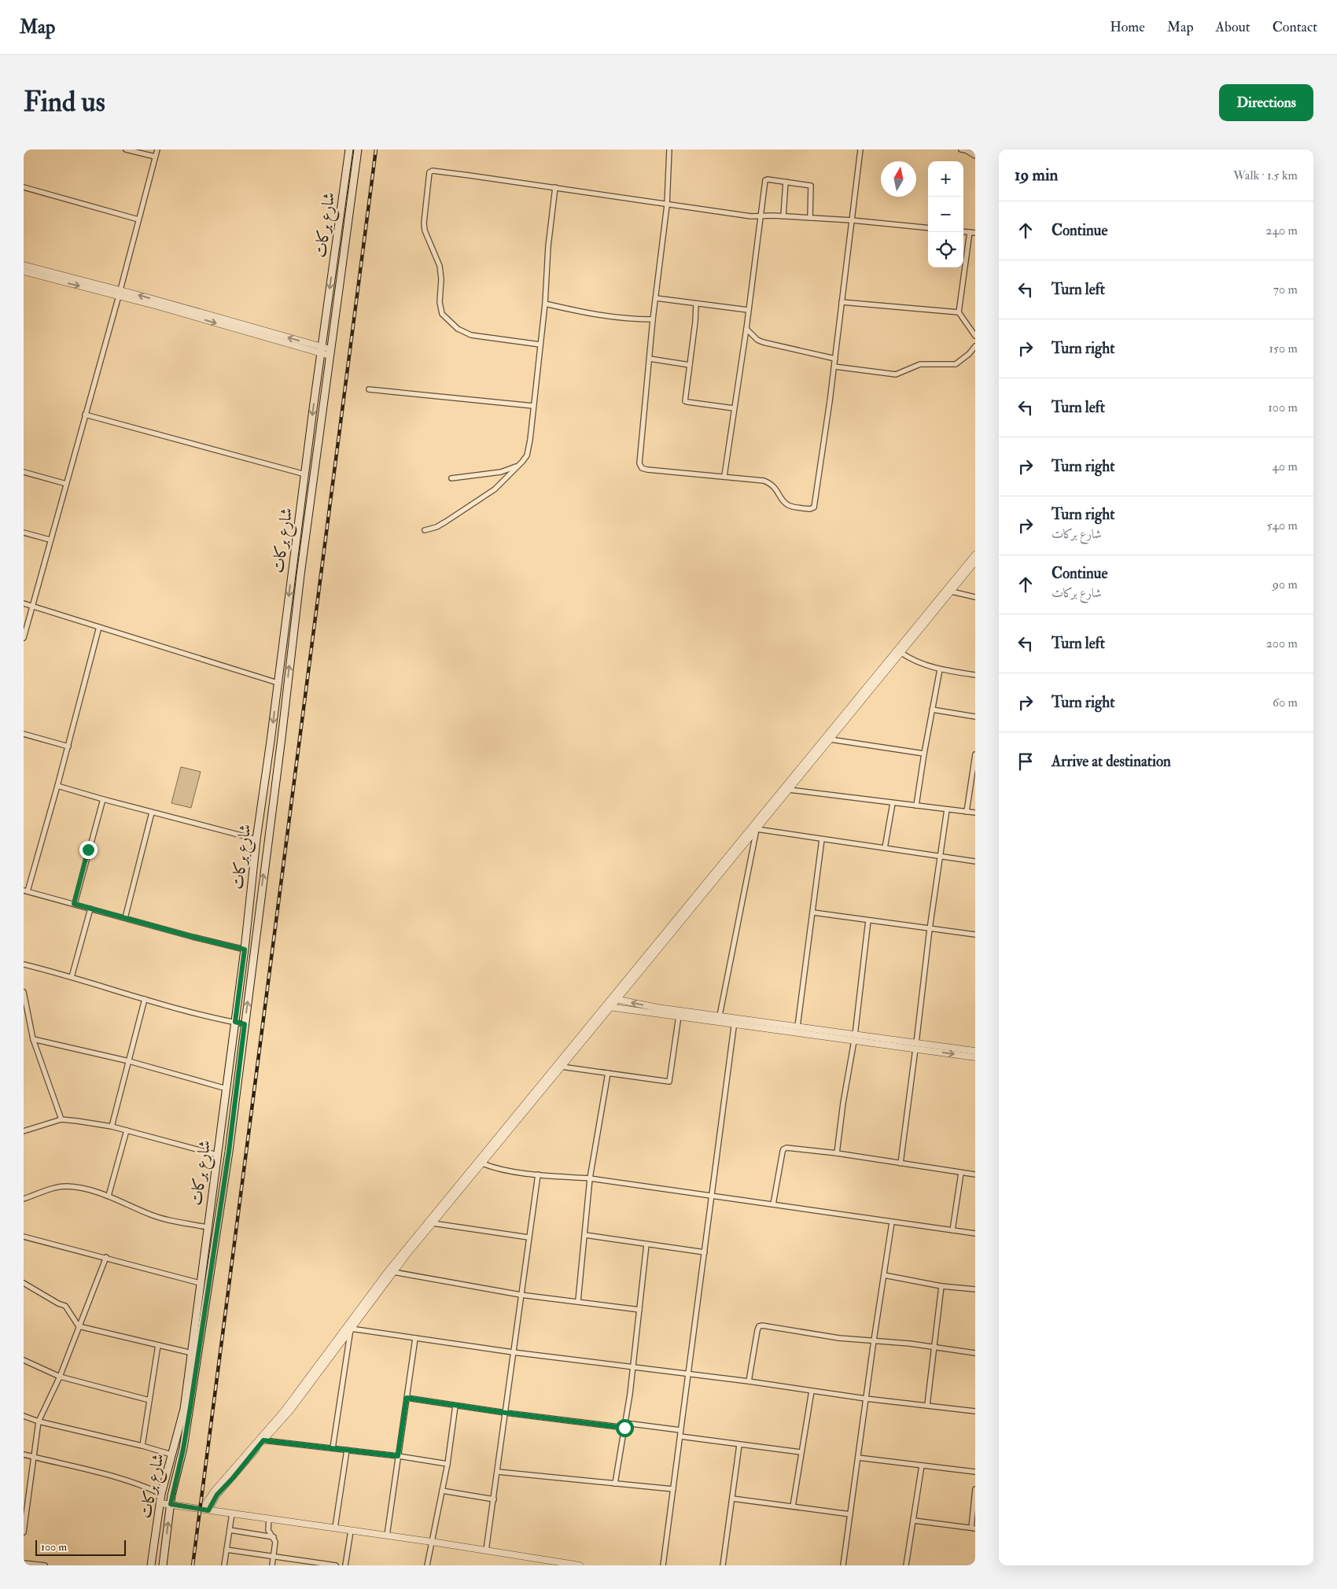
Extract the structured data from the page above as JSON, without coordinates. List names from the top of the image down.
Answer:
{
  "streets": {
    "main road": ["شارع بركات"]
  },
  "scale_bar": "100 m",
  "north": "top",
  "page": {
    "header": "Map",
    "nav": [
      "Home",
      "Map",
      "About",
      "Contact"
    ],
    "buttons": "Directions",
    "title": "Find us",
    "heading": ["19 min", "Walk · 1.5 km"],
    "map_buttons": ["+", "−"],
    "list": [
      ["Continue", "240 m"],
      ["Turn left", "70 m"],
      ["Turn right", "150 m"],
      ["Turn left", "100 m"],
      ["Turn right", "40 m"],
      ["Turn right", "شارع بركات", "540 m"],
      ["Continue", "شارع بركات", "90 m"],
      ["Turn left", "200 m"],
      ["Turn right", "60 m"],
      "Arrive at destination"
    ],
    "scale": "100 m"
  }
}
